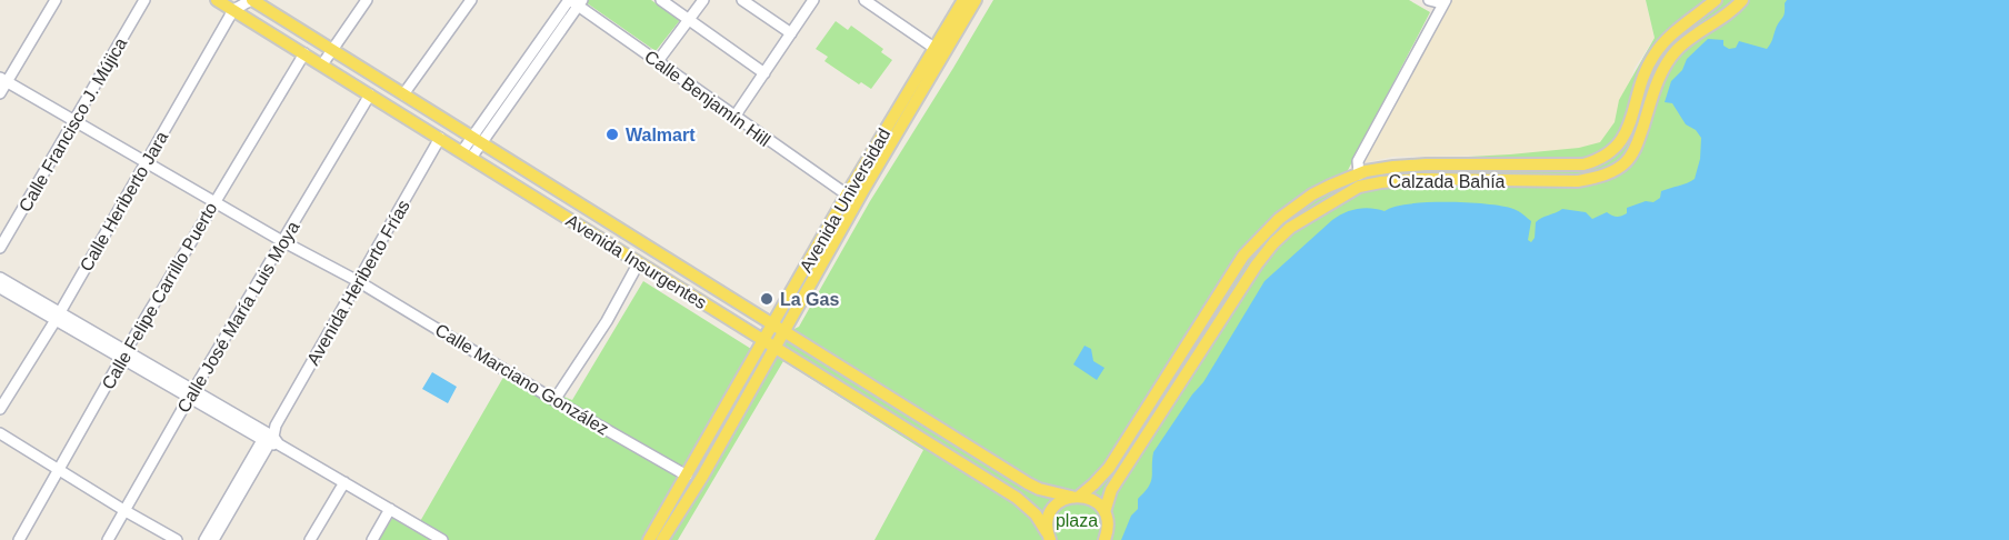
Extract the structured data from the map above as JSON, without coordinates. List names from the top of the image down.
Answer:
{
  "streets": {
    "main road": ["Calzada Bahía", "Avenida Universidad", "Avenida Insurgentes"],
    "street": [
      "Calle Benjamín Hill",
      "Calle Francisco J. Mújica",
      "Calle Heriberto Jara",
      "Avenida Heriberto Frías",
      "Calle Felipe Carrillo Puerto",
      "Calle José María Luis Moya",
      "Calle Marciano González"
    ]
  },
  "crossings": [
    ["Calle Benjamín Hill", "Avenida Universidad"],
    ["Calle Francisco J. Mújica", "Calle Marciano González"],
    ["Calzada Bahía", "Avenida Insurgentes"],
    ["Avenida Universidad", "Avenida Insurgentes"],
    ["Avenida Universidad", "Calle Marciano González"],
    ["Calle Heriberto Jara", "Avenida Insurgentes"],
    ["Calle Heriberto Jara", "Calle Marciano González"],
    ["Avenida Insurgentes", "Avenida Heriberto Frías"],
    ["Avenida Insurgentes", "Calle Felipe Carrillo Puerto"],
    ["Avenida Insurgentes", "Calle José María Luis Moya"],
    ["Avenida Heriberto Frías", "Calle Marciano González"],
    ["Calle Felipe Carrillo Puerto", "Calle Marciano González"],
    ["Calle José María Luis Moya", "Calle Marciano González"]
  ],
  "parks": ["plaza"],
  "places": ["Walmart", "La Gas"]
}
